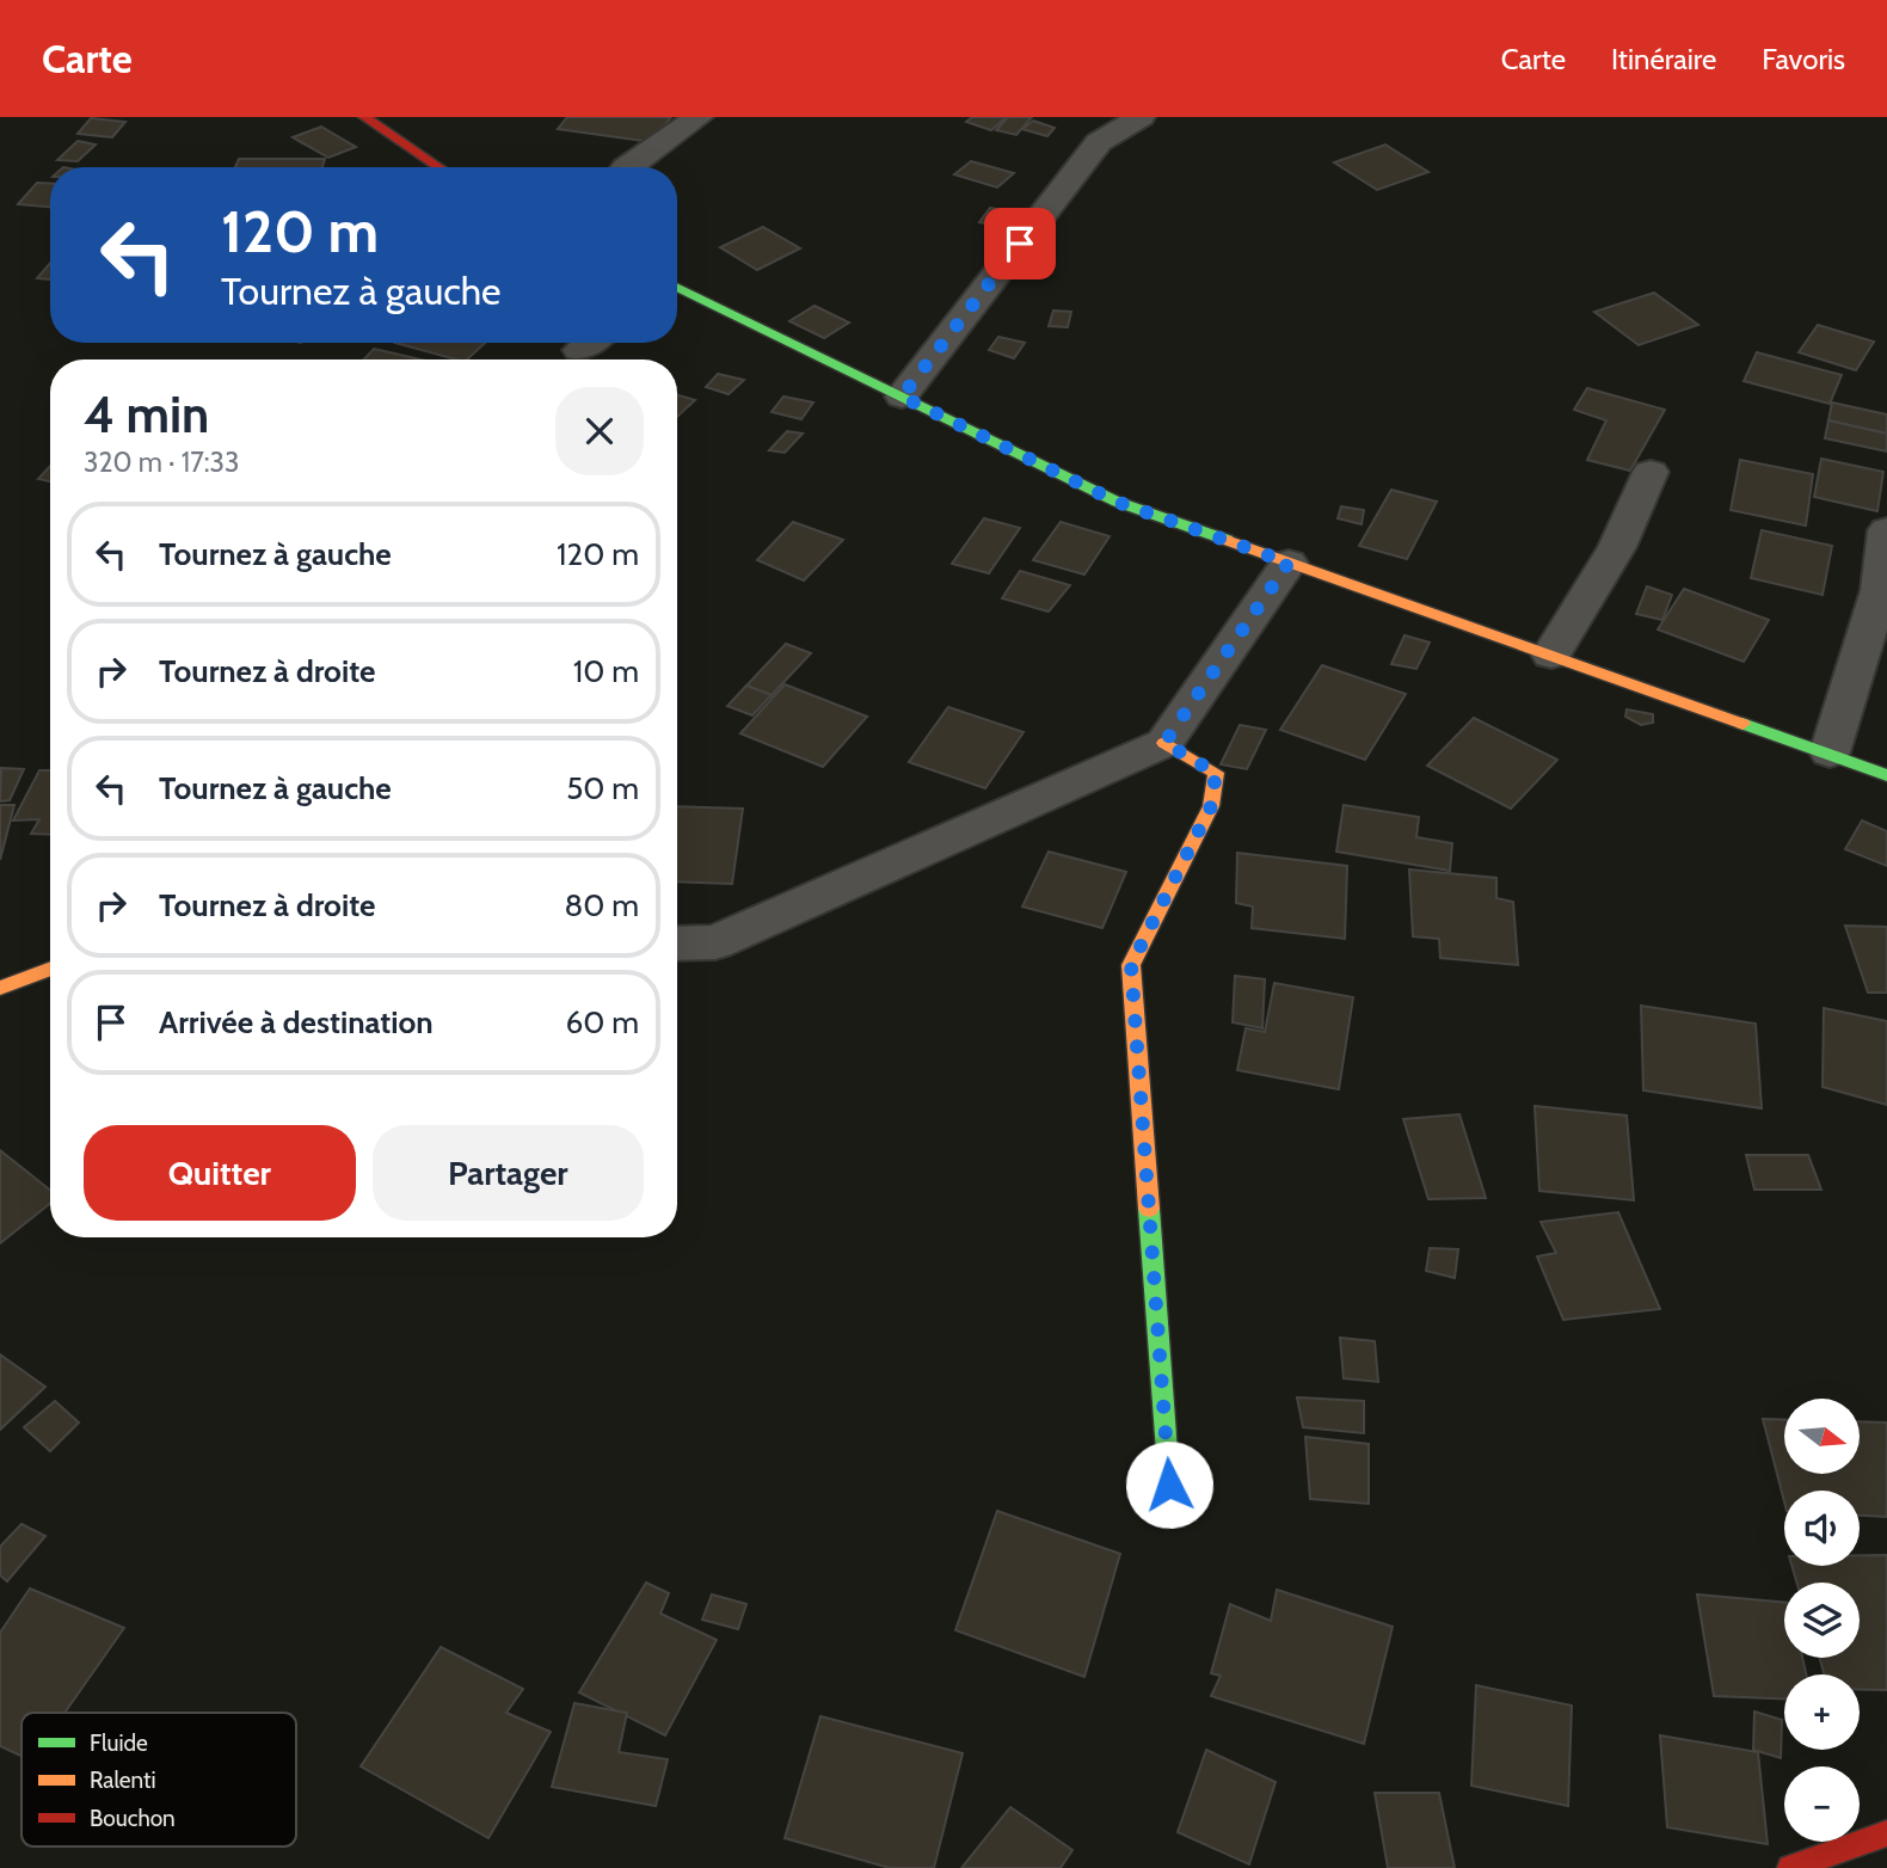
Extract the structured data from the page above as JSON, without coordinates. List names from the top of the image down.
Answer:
{
  "legend": ["Fluide", "Ralenti", "Bouchon"],
  "north": "right",
  "page": {
    "header": "Carte",
    "nav": ["Carte", "Itinéraire", "Favoris"],
    "turn": ["120 m", "Tournez à gauche"],
    "heading": ["4 min", "320 m · 17:33"],
    "list": [
      {
        "name": "Tournez à gauche",
        "value": "120 m"
      },
      {
        "name": "Tournez à droite",
        "value": "10 m"
      },
      {
        "name": "Tournez à gauche",
        "value": "50 m"
      },
      {
        "name": "Tournez à droite",
        "value": "80 m"
      },
      {
        "name": "Arrivée à destination",
        "value": "60 m"
      }
    ],
    "buttons": ["Quitter", "Partager"],
    "map_buttons": ["+", "−"]
  }
}
